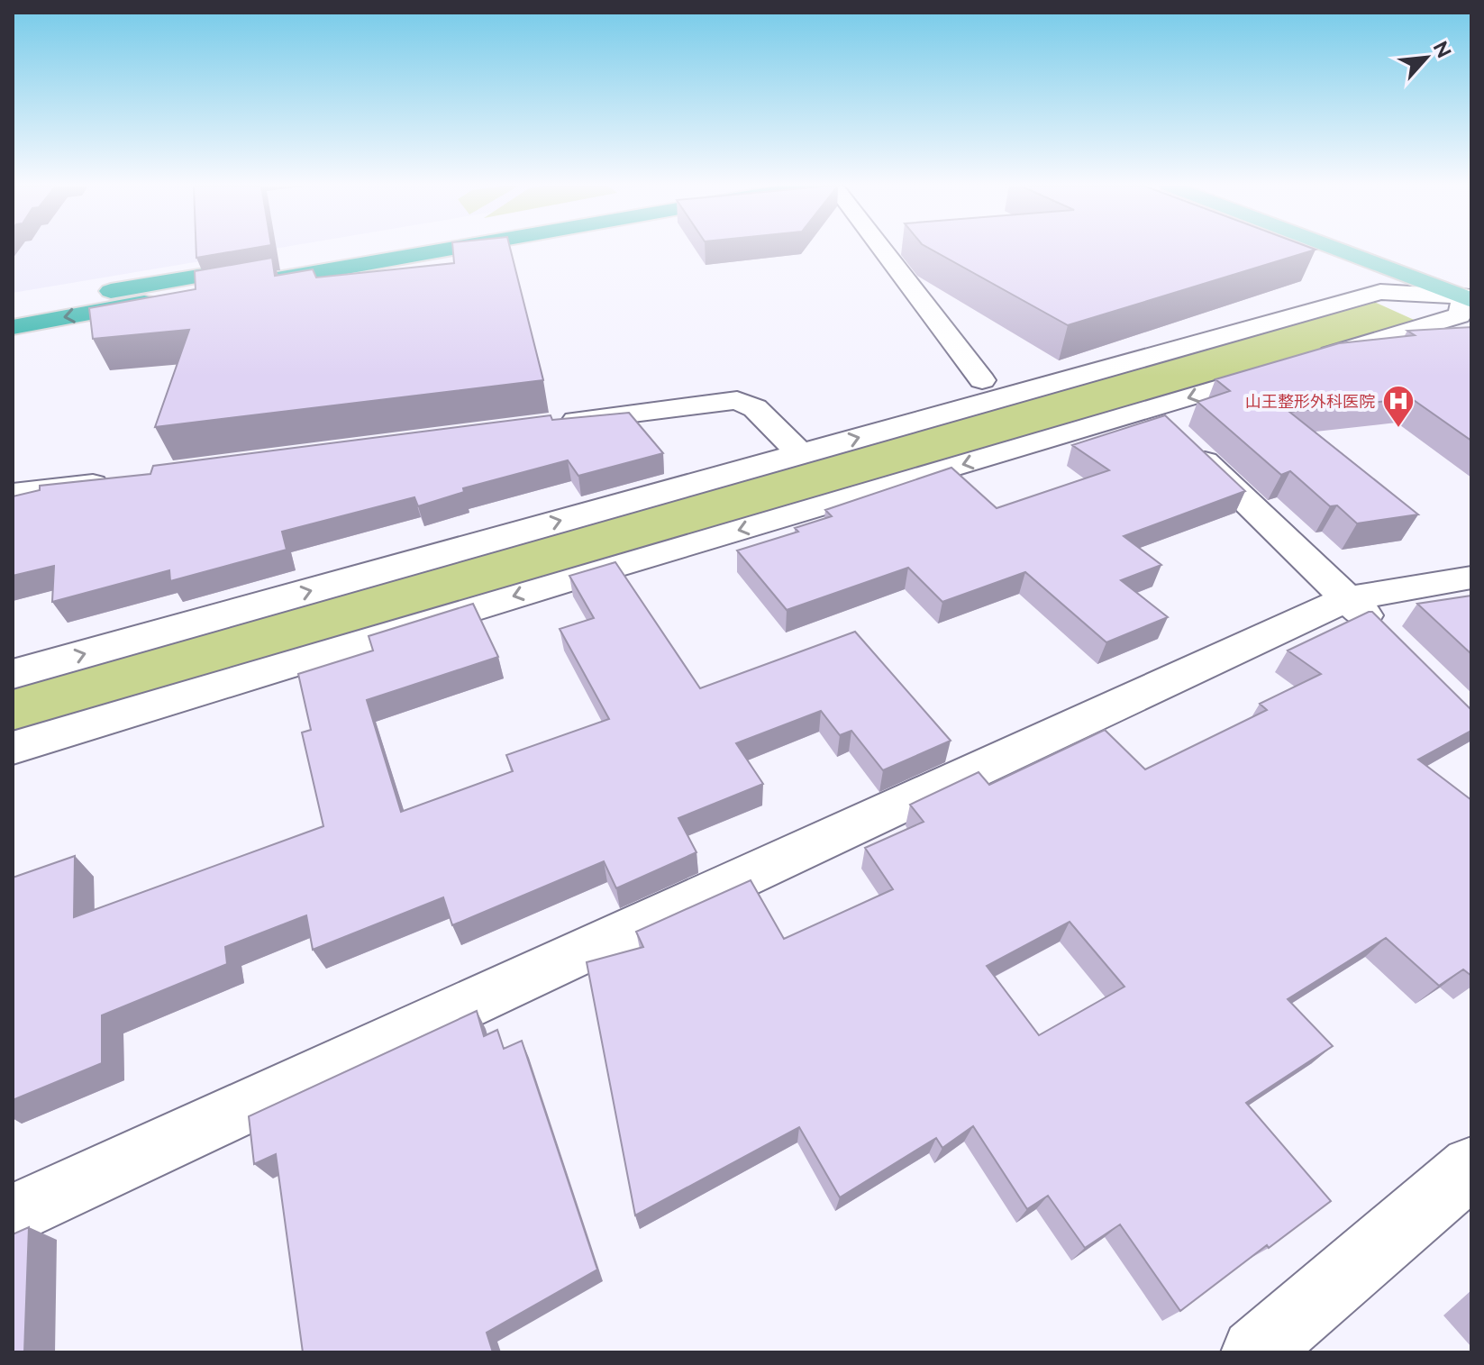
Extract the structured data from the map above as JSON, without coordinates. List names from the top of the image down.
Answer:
{
  "places": {
    "hospital": ["山王整形外科医院"]
  },
  "north": "top right"
}
